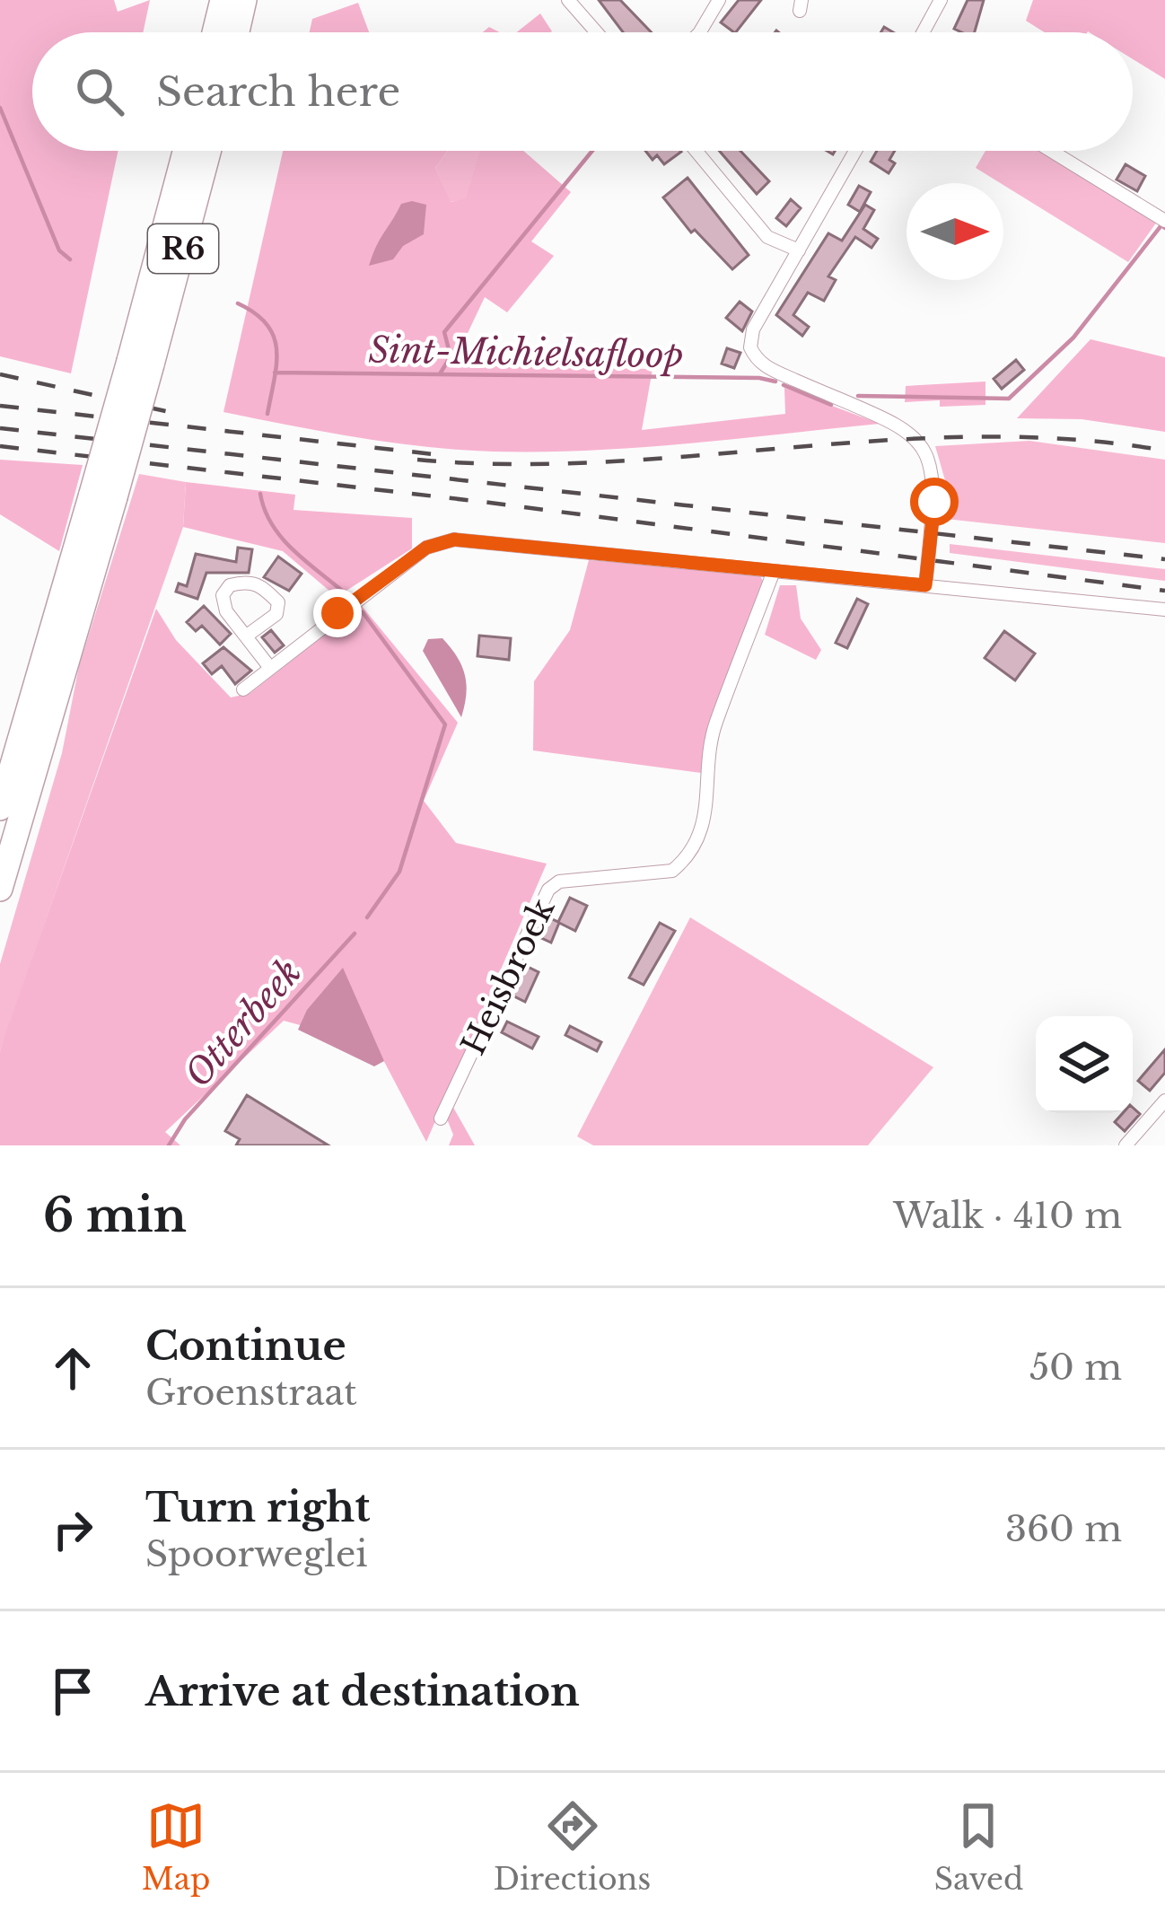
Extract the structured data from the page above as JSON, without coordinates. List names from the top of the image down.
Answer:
{
  "streets": {
    "highway": ["R6"],
    "street": ["Heisbroek"]
  },
  "water": ["Sint-Michielsafloop", "Otterbeek"],
  "north": "right",
  "page": {
    "search": "Search here",
    "heading": ["6 min", "Walk · 410 m"],
    "list": [
      ["Continue", "Groenstraat", "50 m"],
      ["Turn right", "Spoorweglei", "360 m"],
      "Arrive at destination"
    ],
    "nav": ["Map", "Directions", "Saved"]
  }
}
